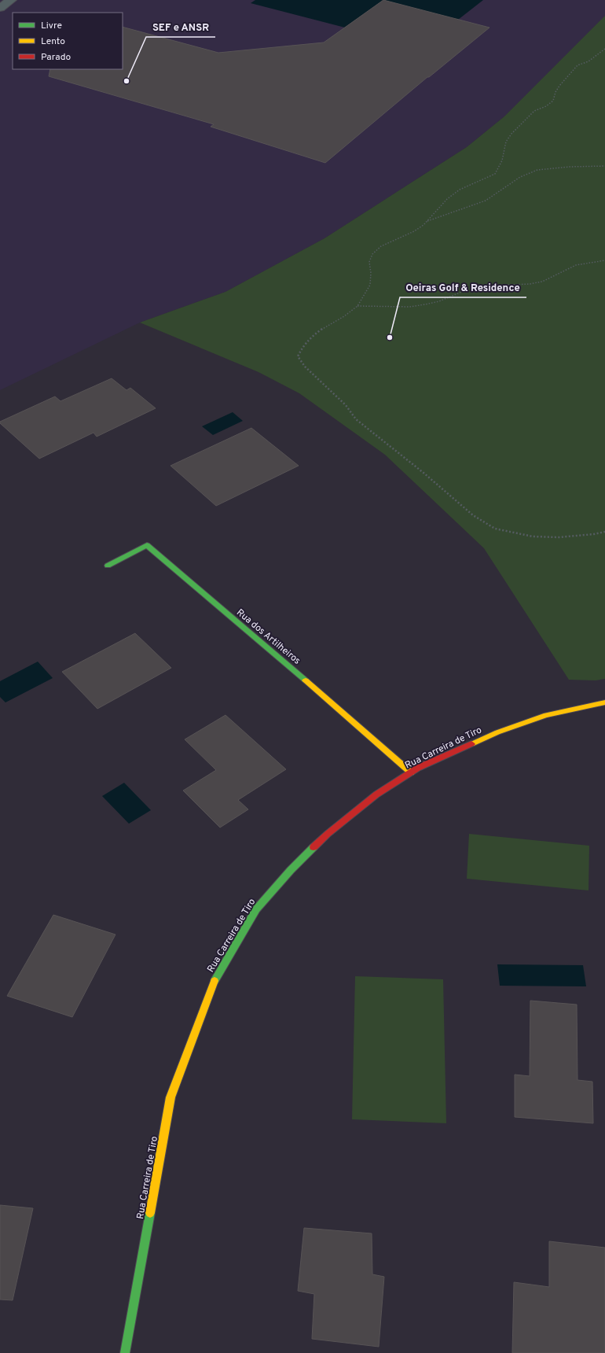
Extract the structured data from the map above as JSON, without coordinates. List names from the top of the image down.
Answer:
{
  "streets": {
    "street": ["Rua dos Artilheiros", "Rua Carreira de Tiro"]
  },
  "crossings": [
    ["Rua dos Artilheiros", "Rua Carreira de Tiro"]
  ],
  "places": ["SEF e ANSR", "Oeiras Golf & Residence"],
  "legend": ["Livre", "Lento", "Parado"]
}
